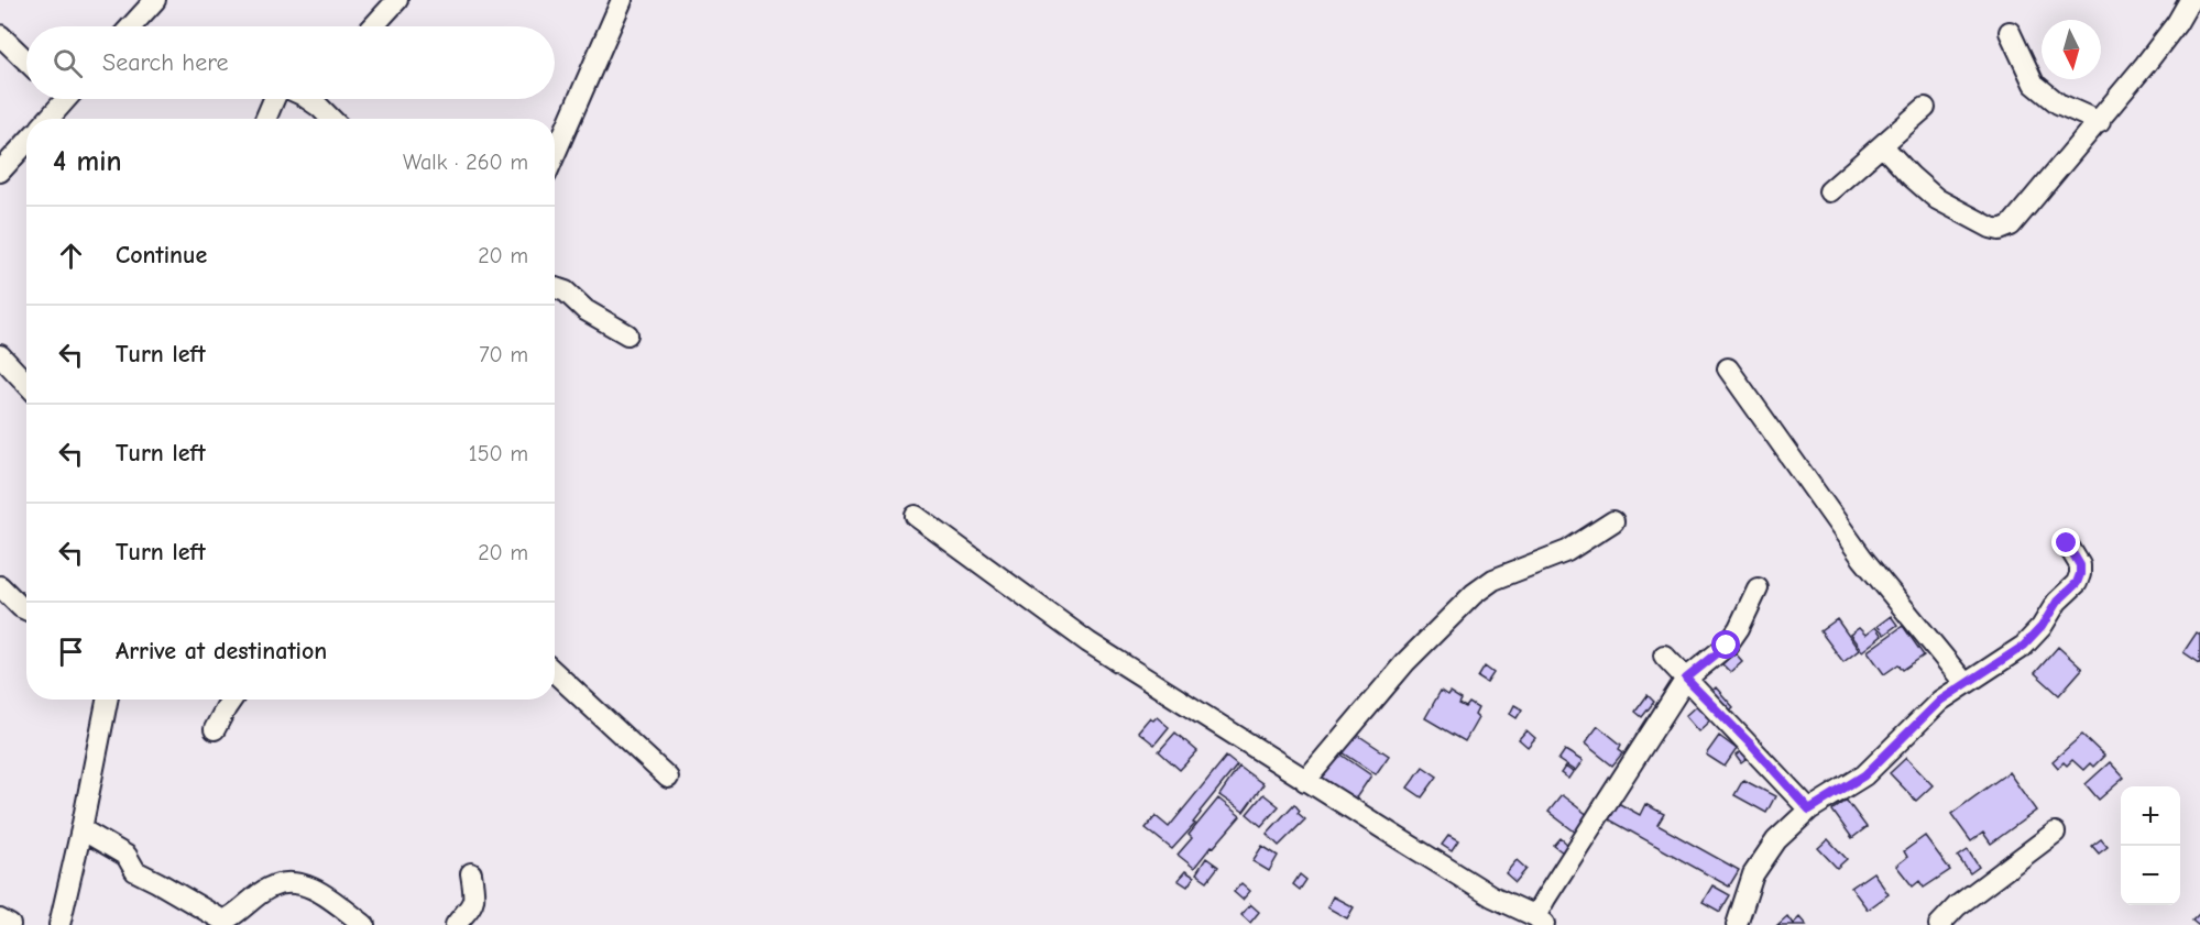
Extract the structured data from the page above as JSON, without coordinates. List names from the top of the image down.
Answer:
{
  "north": "bottom",
  "page": {
    "search": "Search here",
    "heading": ["4 min", "Walk · 260 m"],
    "list": [
      ["Continue", "20 m"],
      ["Turn left", "70 m"],
      ["Turn left", "150 m"],
      ["Turn left", "20 m"],
      "Arrive at destination"
    ],
    "map_buttons": ["+", "−"]
  }
}
